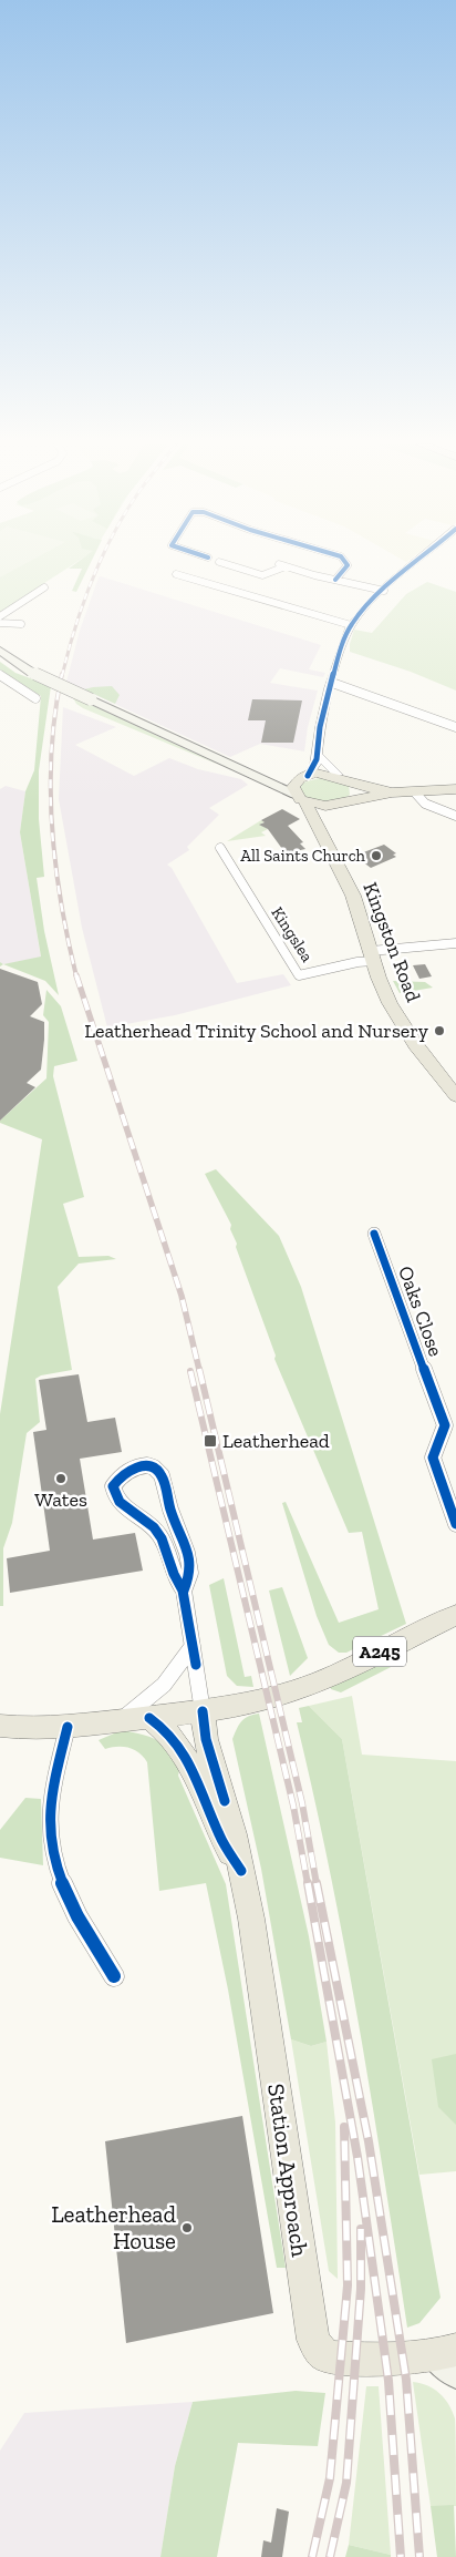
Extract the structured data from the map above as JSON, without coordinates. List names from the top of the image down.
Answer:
{
  "streets": {
    "main road": ["Kingston Road", "A245", "Station Approach"],
    "street": ["Kingslea", "Oaks Close"]
  },
  "crossings": [
    ["Kingslea", "Kingston Road"],
    ["A245", "Station Approach"]
  ],
  "places": {
    "other": [
      "All Saints Church",
      "Leatherhead Trinity School and Nursery",
      "Wates",
      "Leatherhead House"
    ],
    "transit": ["Leatherhead"]
  }
}
